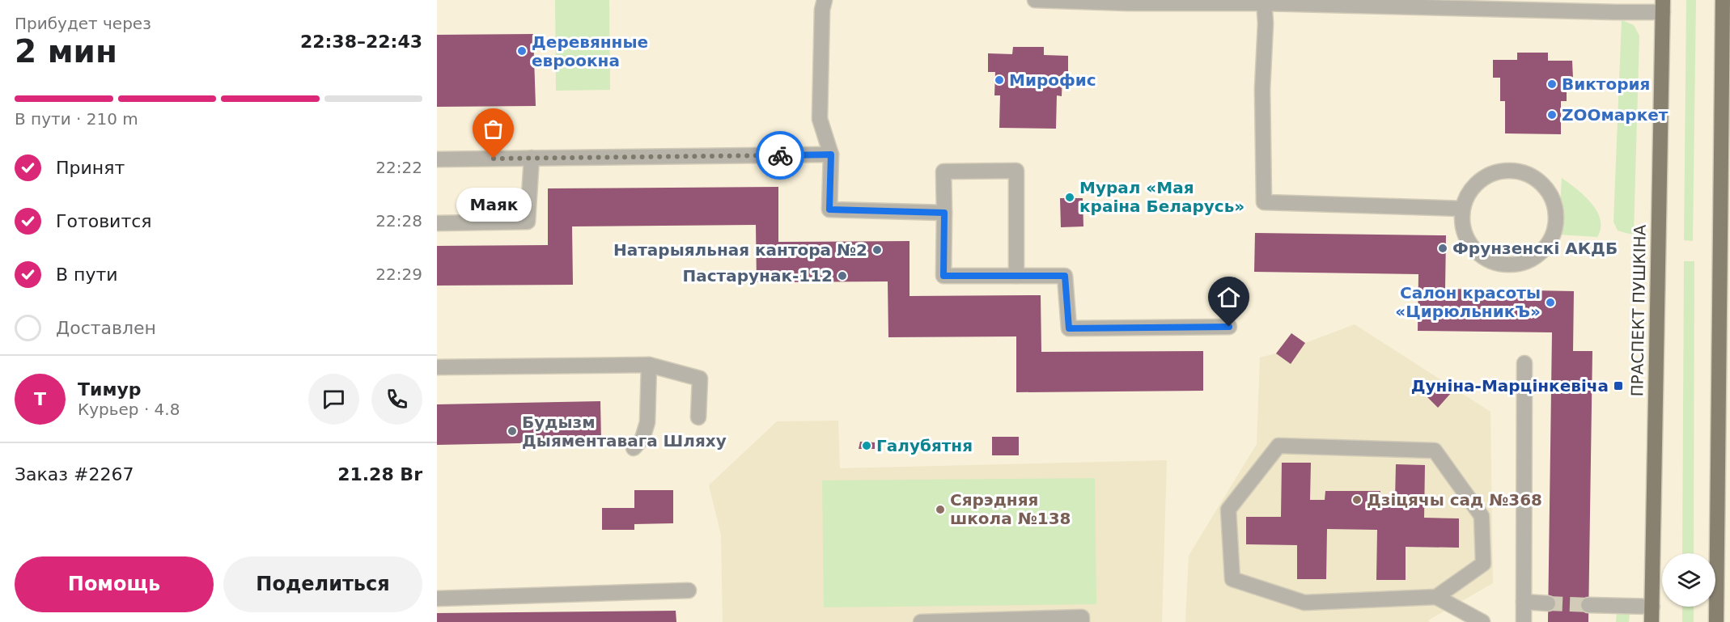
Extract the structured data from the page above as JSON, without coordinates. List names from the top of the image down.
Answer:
{
  "streets": {
    "main road": ["ПРАСПЕКТ ПУШКІНА"]
  },
  "places": {
    "other": [
      "Деревянные евроокна",
      "Мирофис",
      "Виктория",
      "ZOOмаркет",
      "Маяк",
      "Мурал «Мая краіна Беларусь»",
      "Фрунзенскі АКДБ",
      "Натарыяльная кантора №2",
      "Пастарунак-112",
      "Салон красоты «ЦирюльникЪ»",
      "Будызм Дыяментавага Шляху",
      "Галубятня",
      "Дзіцячы сад №368",
      "Сярэдняя школа №138"
    ],
    "transit": ["Дуніна-Марцінкевіча"]
  },
  "page": {
    "heading": ["2 мин", "Прибудет через", "22:38–22:43"],
    "panel": [
      "Тимур",
      "Курьер · 4.8",
      "Заказ #2267",
      "21.28 Br"
    ],
    "bar": "В пути · 210 m",
    "list": [
      ["Принят", "22:22"],
      ["Готовится", "22:28"],
      ["В пути", "22:29"],
      "Доставлен"
    ],
    "bubble": "Маяк",
    "round": "Т",
    "buttons": ["Помощь", "Поделиться"]
  }
}
